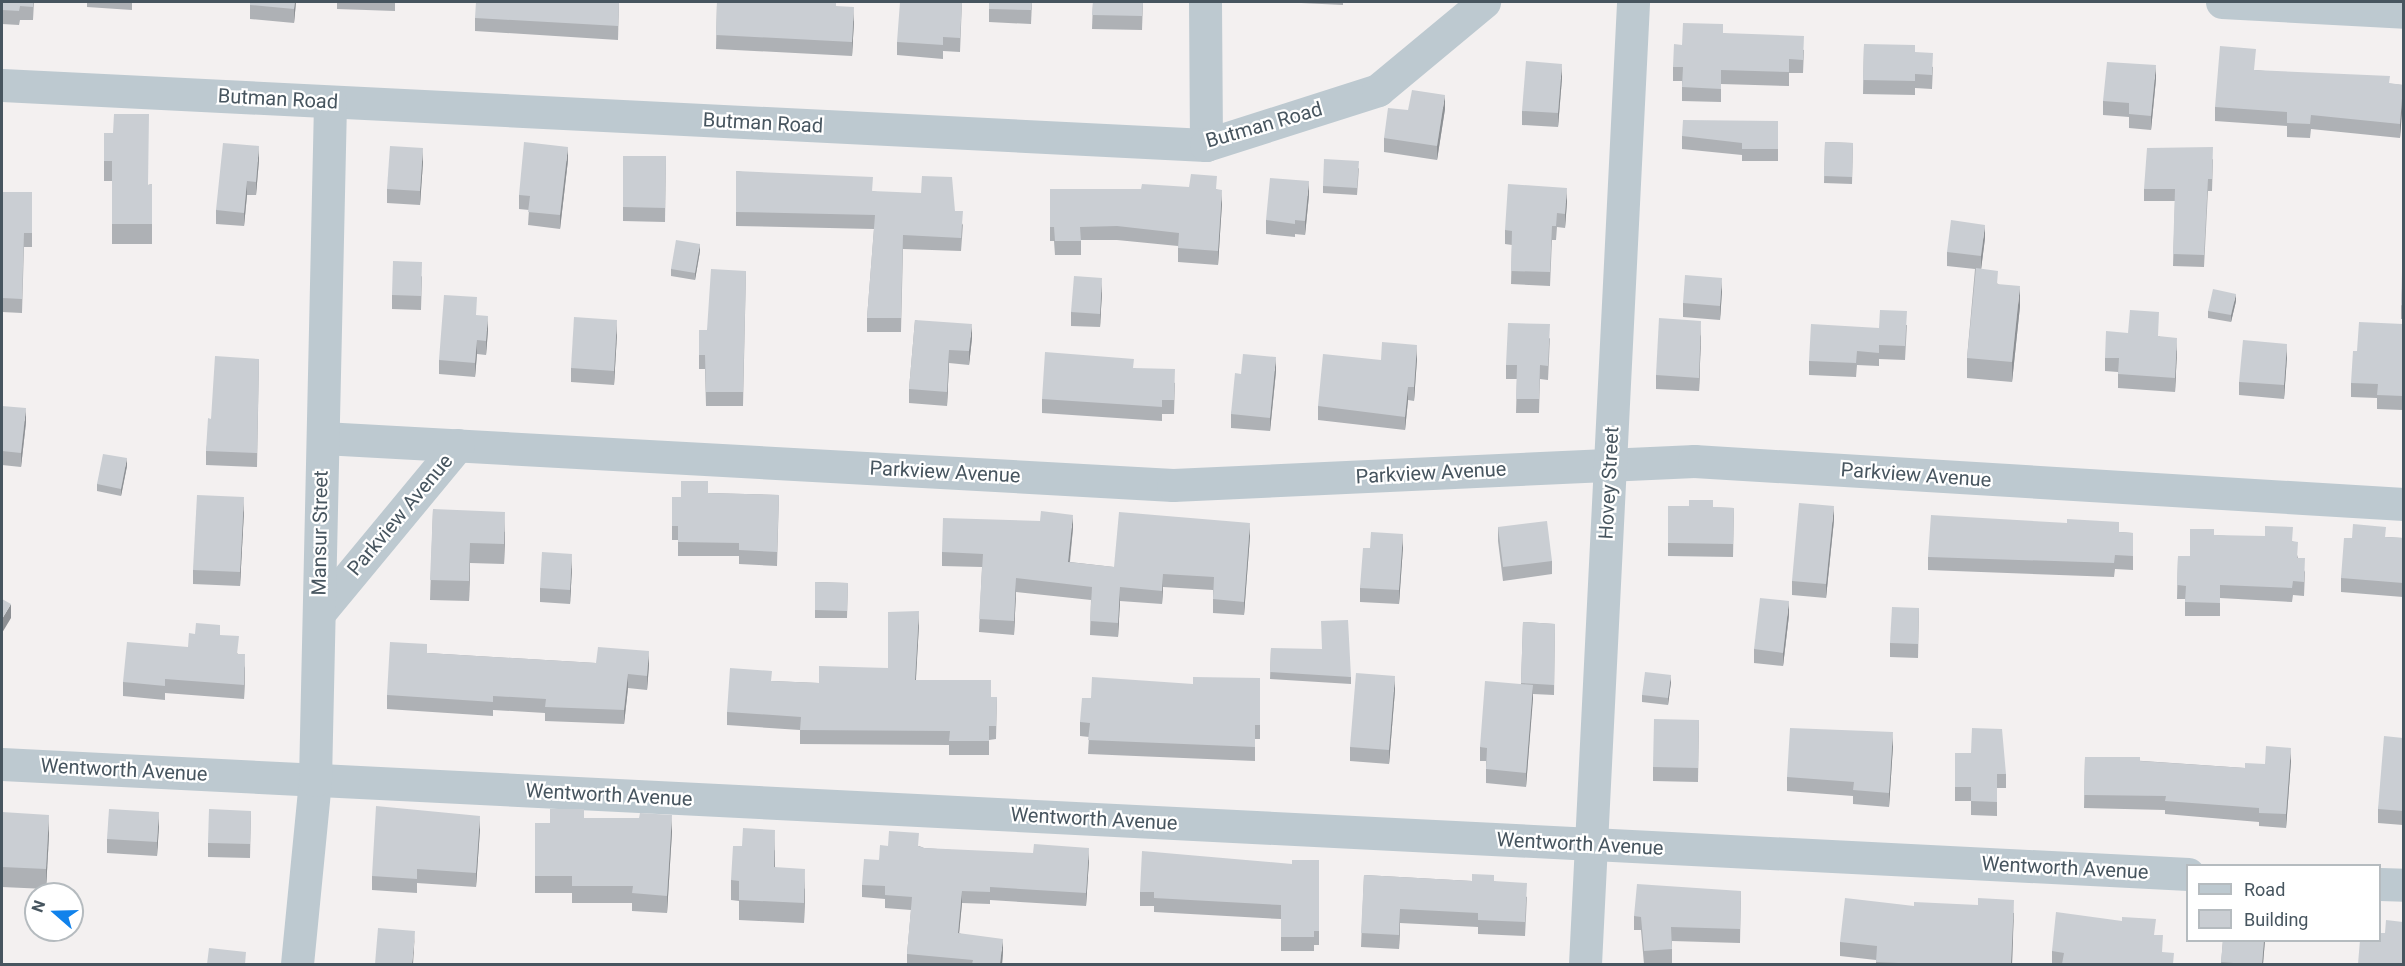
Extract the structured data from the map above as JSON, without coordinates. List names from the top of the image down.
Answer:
{
  "streets": {
    "street": [
      "Butman Road",
      "Parkview Avenue",
      "Hovey Street",
      "Mansur Street",
      "Wentworth Avenue"
    ]
  },
  "crossings": [
    ["Butman Road", "Mansur Street"],
    ["Parkview Avenue", "Hovey Street"],
    ["Parkview Avenue", "Mansur Street"],
    ["Hovey Street", "Wentworth Avenue"],
    ["Mansur Street", "Wentworth Avenue"]
  ],
  "legend": ["Road", "Building"],
  "north": "left"
}
